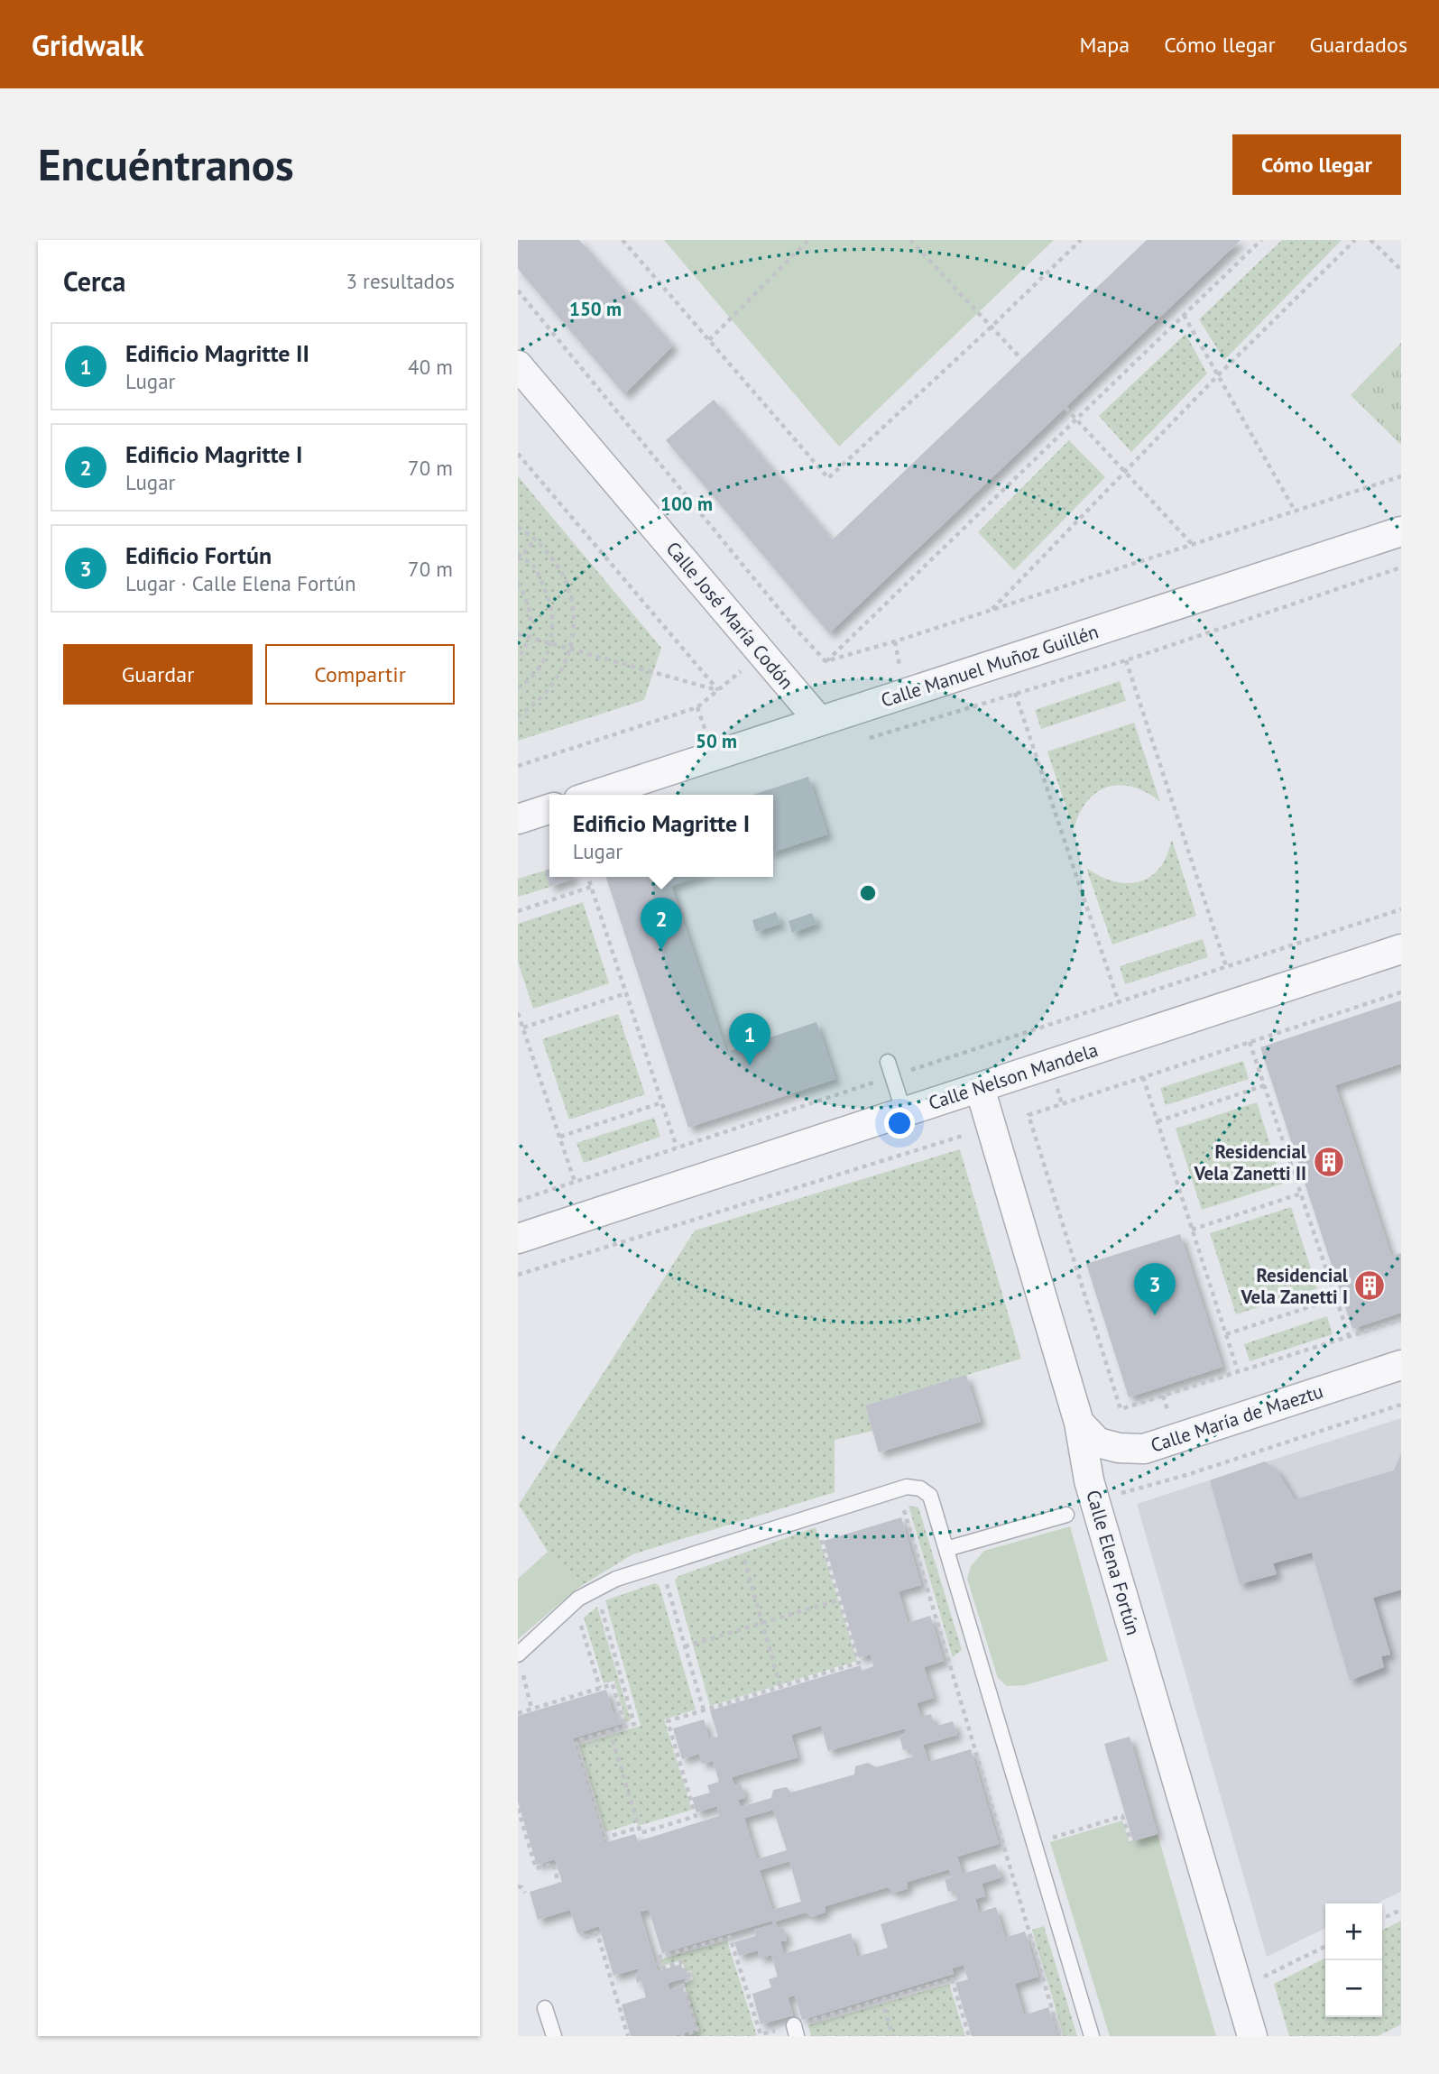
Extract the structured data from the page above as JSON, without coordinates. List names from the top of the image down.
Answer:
{
  "streets": {
    "street": [
      "Calle José María Codón",
      "Calle Manuel Muñoz Guillén",
      "Calle Nelson Mandela",
      "Calle María de Maeztu",
      "Calle Elena Fortún"
    ]
  },
  "crossings": [
    ["Calle José María Codón", "Calle Manuel Muñoz Guillén"],
    ["Calle Nelson Mandela", "Calle Elena Fortún"],
    ["Calle María de Maeztu", "Calle Elena Fortún"]
  ],
  "places": {
    "building": ["Residencial Vela Zanetti II", "Residencial Vela Zanetti I"]
  },
  "page": {
    "header": "Gridwalk",
    "nav": ["Mapa", "Cómo llegar", "Guardados"],
    "buttons": [
      "Cómo llegar",
      ["Guardar", "Compartir"]
    ],
    "title": "Encuéntranos",
    "heading": ["Cerca", "3 resultados"],
    "list": [
      {
        "mark": "1",
        "name": "Edificio Magritte II",
        "note": "Lugar",
        "value": "40 m"
      },
      {
        "mark": "2",
        "name": "Edificio Magritte I",
        "note": "Lugar",
        "value": "70 m"
      },
      {
        "mark": "3",
        "name": "Edificio Fortún",
        "note": "Lugar · Calle Elena Fortún",
        "value": "70 m"
      }
    ],
    "popup": ["Edificio Magritte I", "Lugar"],
    "pins": ["2", "1", "3"],
    "map_buttons": ["+", "−"]
  },
  "rings": ["150 m", "100 m", "50 m"]
}
